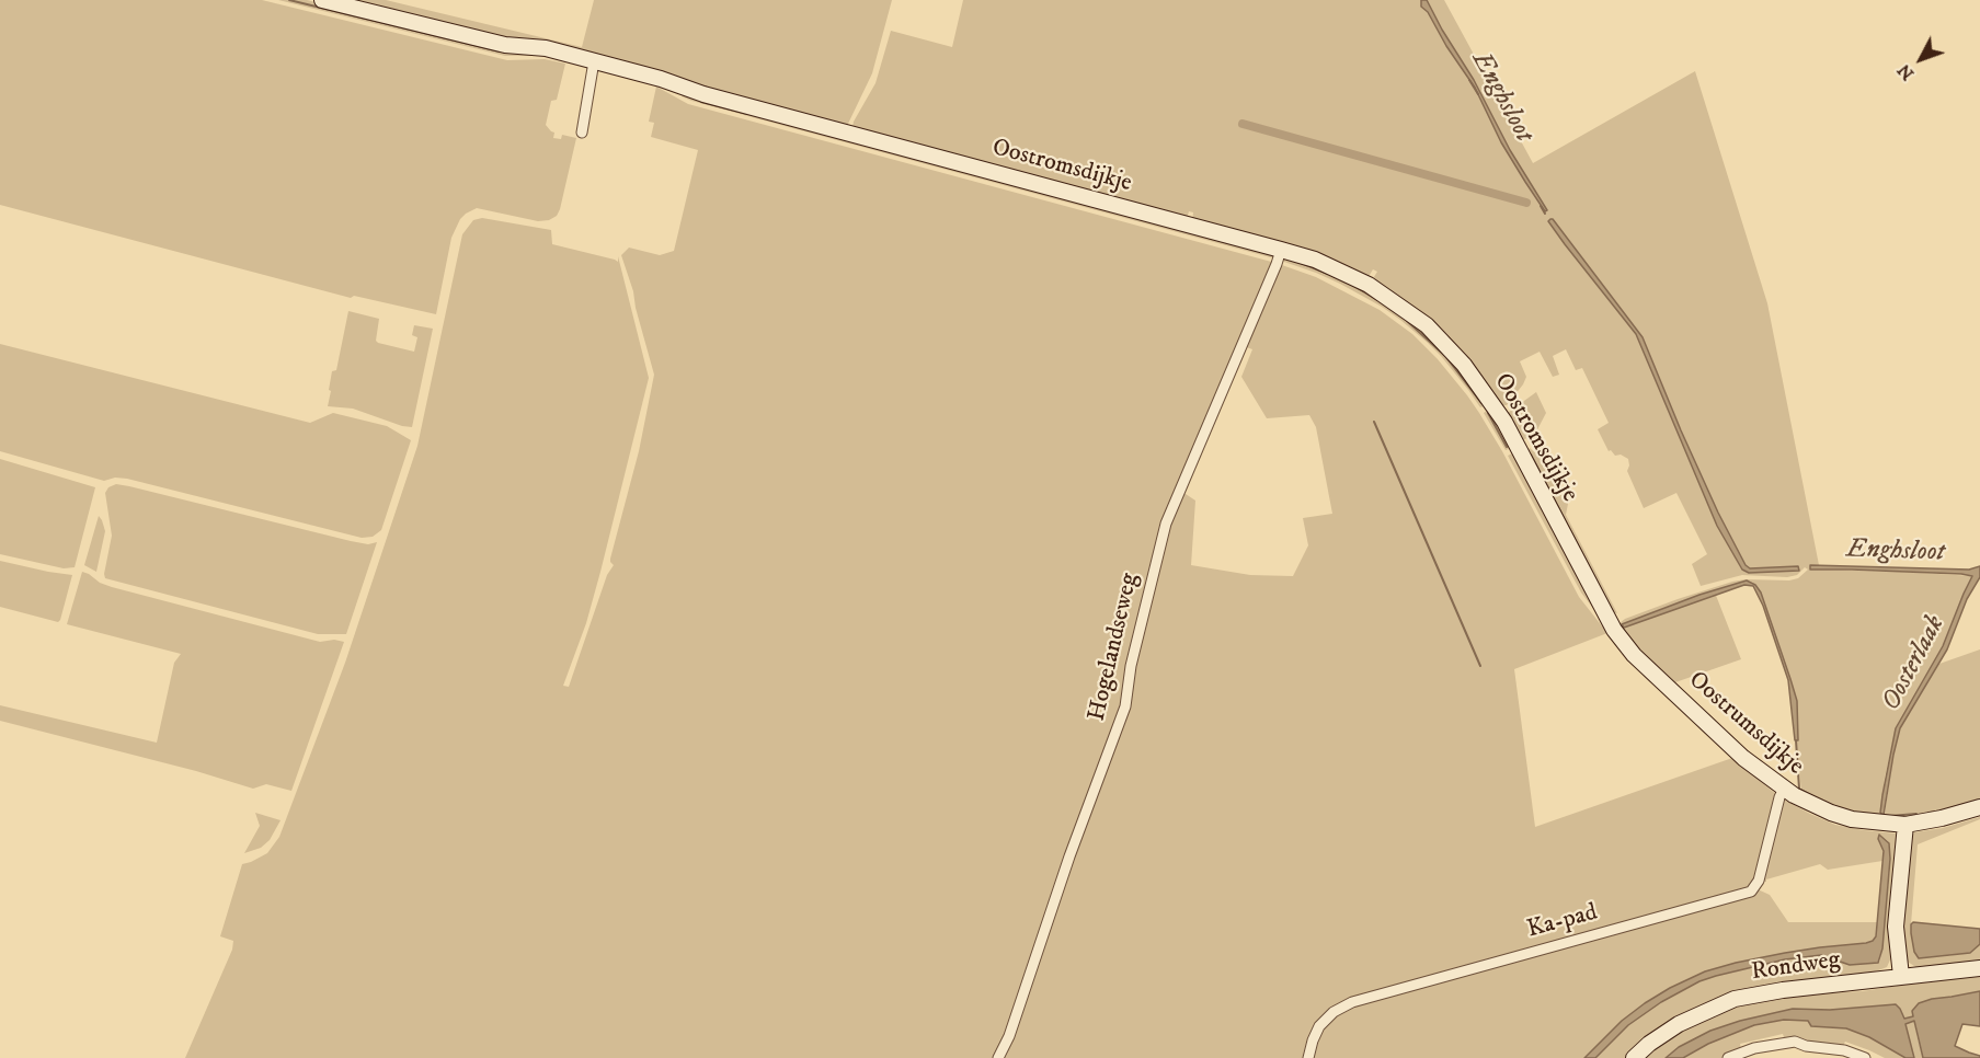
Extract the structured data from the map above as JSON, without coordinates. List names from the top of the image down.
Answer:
{
  "streets": {
    "street": [
      "Oostromsdijkje",
      "Hogelandseweg",
      "Oostrumsdijkje",
      "Ka-pad",
      "Rondweg"
    ]
  },
  "crossings": [
    ["Oostromsdijkje", "Hogelandseweg"],
    ["Oostromsdijkje", "Oostrumsdijkje"],
    ["Oostrumsdijkje", "Ka-pad"]
  ],
  "water": ["Enghsloot", "Oosterlaak"],
  "north": "bottom left"
}
